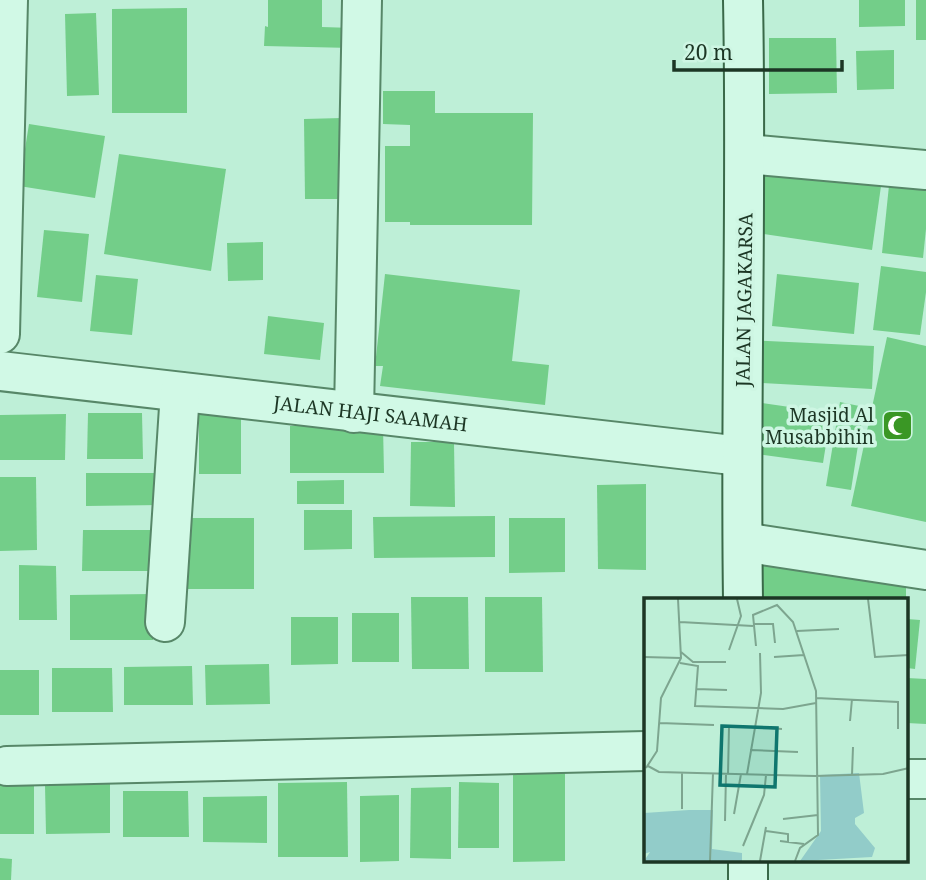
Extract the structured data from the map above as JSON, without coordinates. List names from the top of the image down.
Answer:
{
  "streets": {
    "street": ["JALAN JAGAKARSA", "JALAN HAJI SAAMAH"]
  },
  "crossings": [
    ["JALAN JAGAKARSA", "JALAN HAJI SAAMAH"]
  ],
  "places": {
    "mosque": ["Masjid Al Musabbihin"]
  },
  "scale_bar": "20 m"
}
